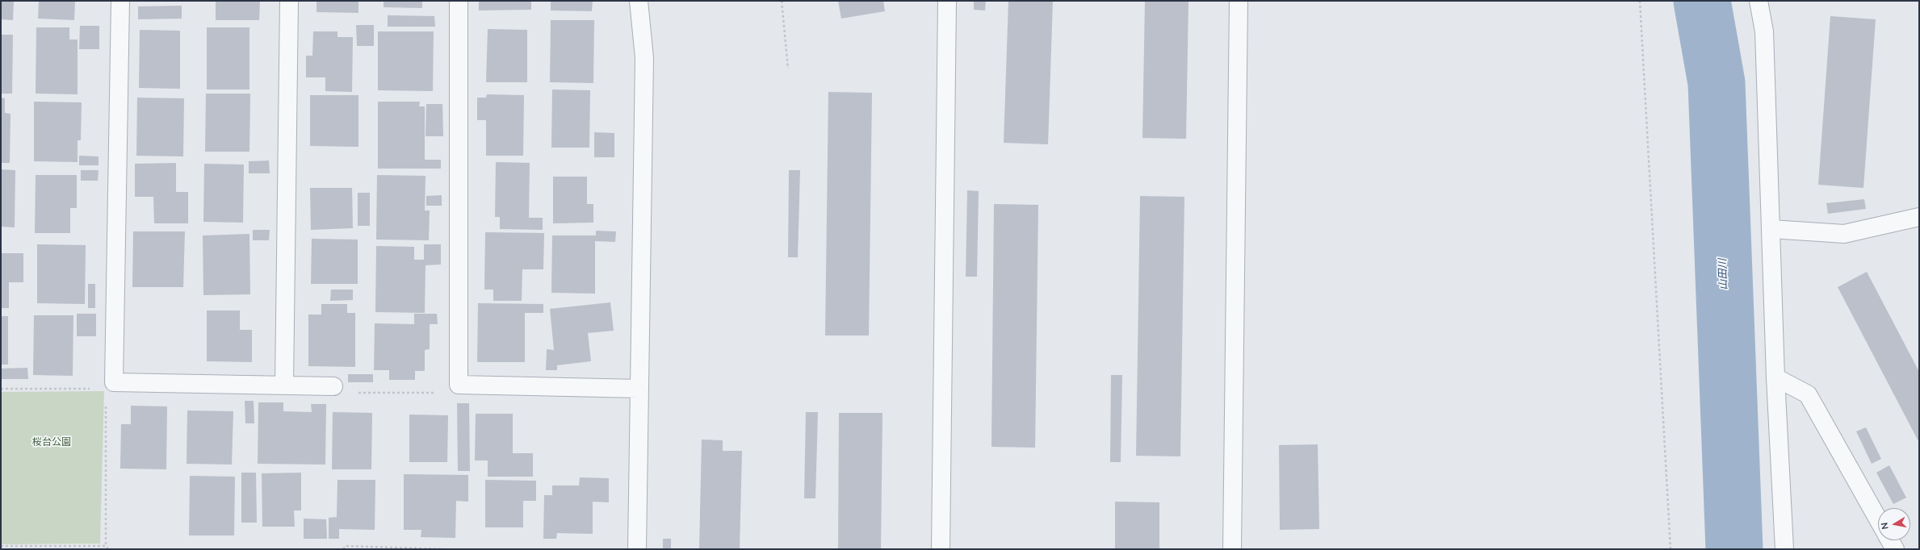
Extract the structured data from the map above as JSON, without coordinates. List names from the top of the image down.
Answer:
{
  "water": ["山田川"],
  "parks": ["桜台公園"],
  "north": "left"
}
